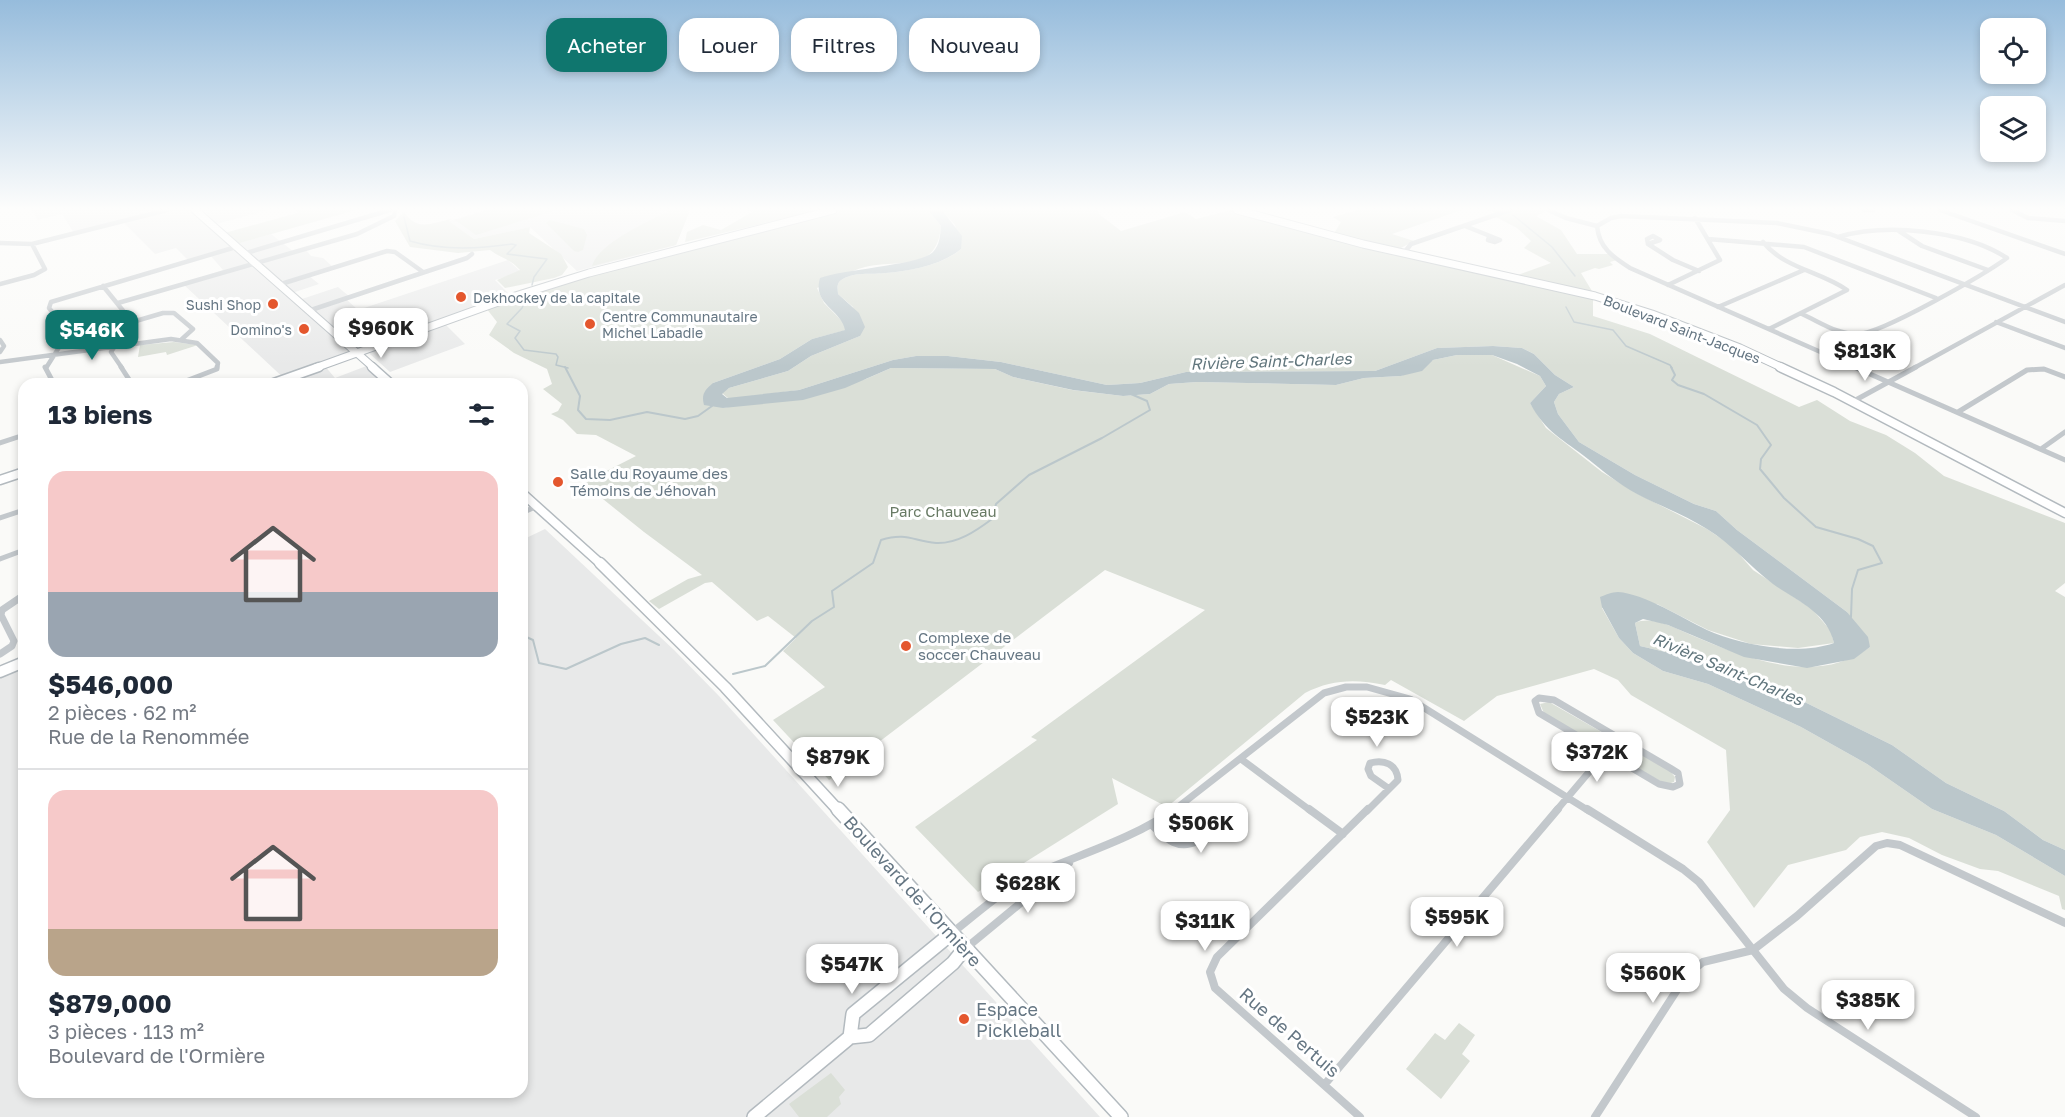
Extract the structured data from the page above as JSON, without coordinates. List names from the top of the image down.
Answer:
{
  "streets": {
    "main road": ["Boulevard Saint-Jacques", "Boulevard de l'Ormière"],
    "street": ["Rue de Pertuis"]
  },
  "water": ["Rivière Saint-Charles"],
  "parks": ["Parc Chauveau"],
  "places": [
    "Dekhockey de la capitale",
    "Sushi Shop",
    "Centre Communautaire Michel Labadie",
    "Domino's",
    "Salle du Royaume des Témoins de Jéhovah",
    "Complexe de soccer Chauveau",
    "Espace Pickleball"
  ],
  "page": {
    "chip": [
      "Acheter",
      "Louer",
      "Filtres",
      "Nouveau"
    ],
    "price": [
      "$960K",
      "$546K",
      "$813K",
      "$523K",
      "$372K",
      "$879K",
      "$506K",
      "$628K",
      "$595K",
      "$311K",
      "$547K",
      "$560K",
      "$385K"
    ],
    "heading": "13 biens",
    "list": [
      {
        "name": "$546,000",
        "note": "2 pièces · 62 m² · Rue de la Renommée"
      },
      {
        "name": "$879,000",
        "note": "3 pièces · 113 m² · Boulevard de l'Ormière"
      }
    ]
  }
}
